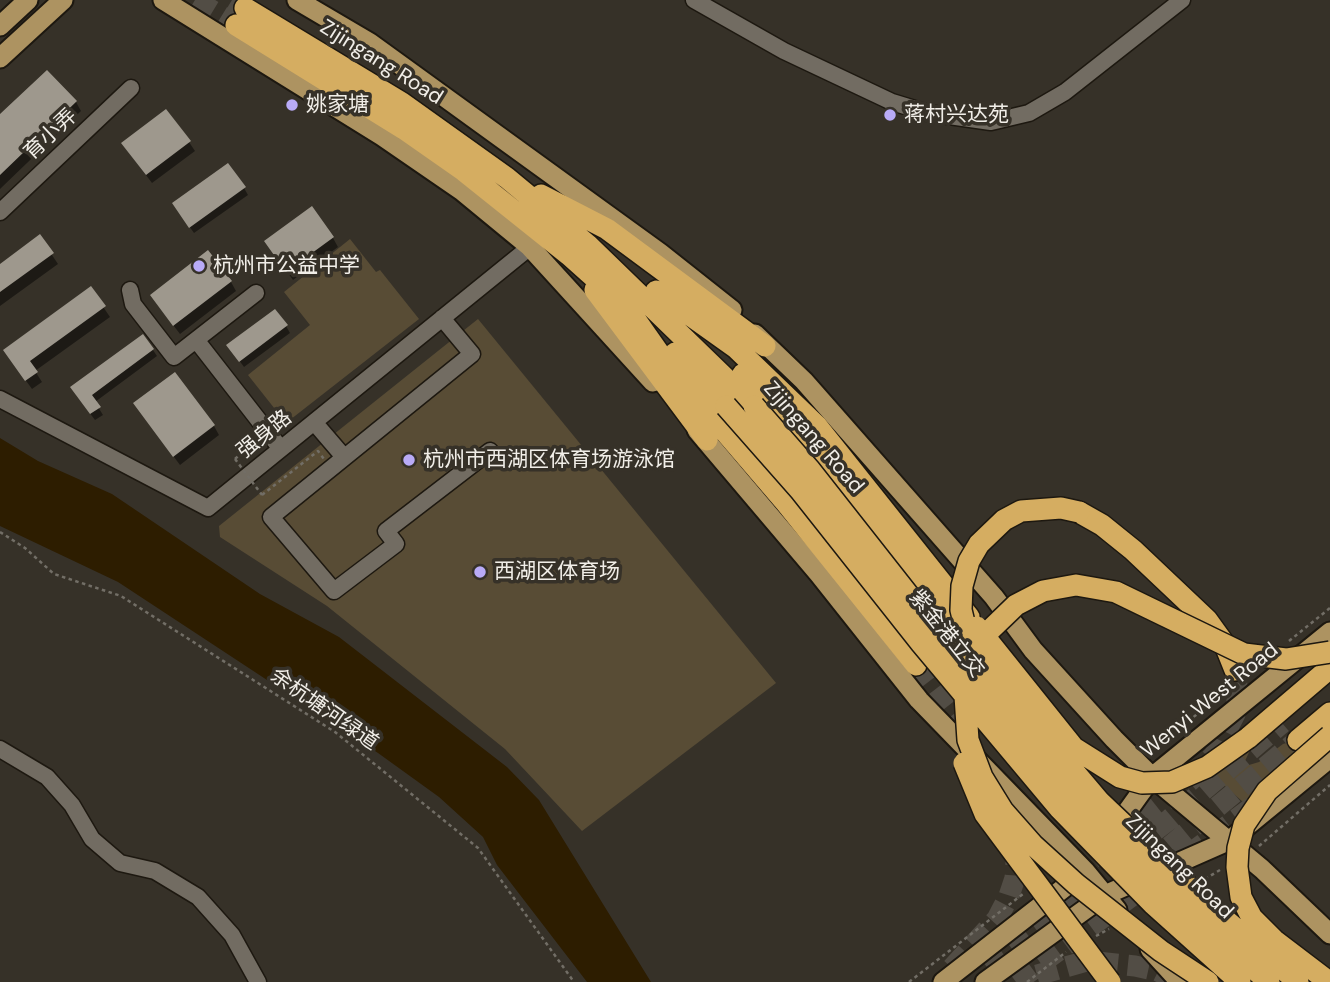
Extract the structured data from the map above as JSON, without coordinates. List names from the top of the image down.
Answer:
{
  "streets": {
    "highway": ["Zijingang Road", "紫金港立交"],
    "main road": ["Wenyi West Road"],
    "street": ["育小弄", "强身路"],
    "path": ["余杭塘河绿道"]
  },
  "crossings": [
    ["Zijingang Road", "Wenyi West Road"]
  ],
  "places": [
    "姚家塘",
    "蒋村兴达苑",
    "杭州市公益中学",
    "杭州市西湖区体育场游泳馆",
    "西湖区体育场"
  ]
}
